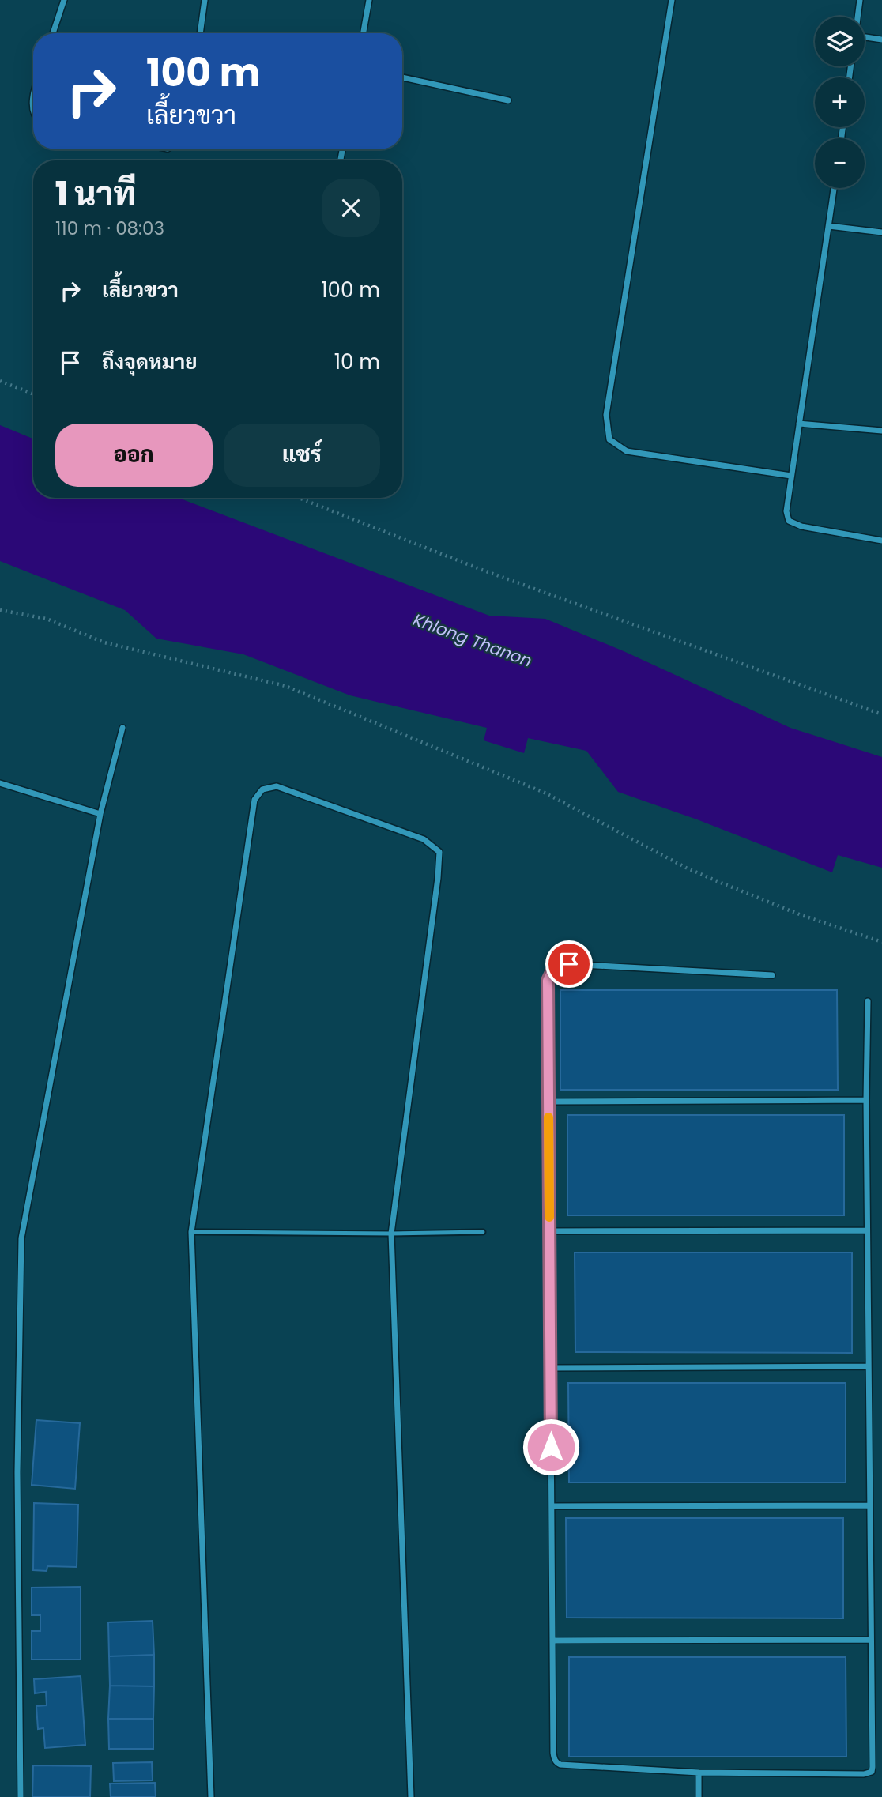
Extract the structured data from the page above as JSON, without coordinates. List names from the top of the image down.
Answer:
{
  "water": ["Khlong Thanon"],
  "page": {
    "map_buttons": ["+", "−"],
    "turn": ["100 m", "เลี้ยวขวา"],
    "heading": ["1 นาที", "110 m · 08:03"],
    "list": [
      {
        "name": "เลี้ยวขวา",
        "value": "100 m"
      },
      {
        "name": "ถึงจุดหมาย",
        "value": "10 m"
      }
    ],
    "buttons": ["ออก", "แชร์"]
  }
}
